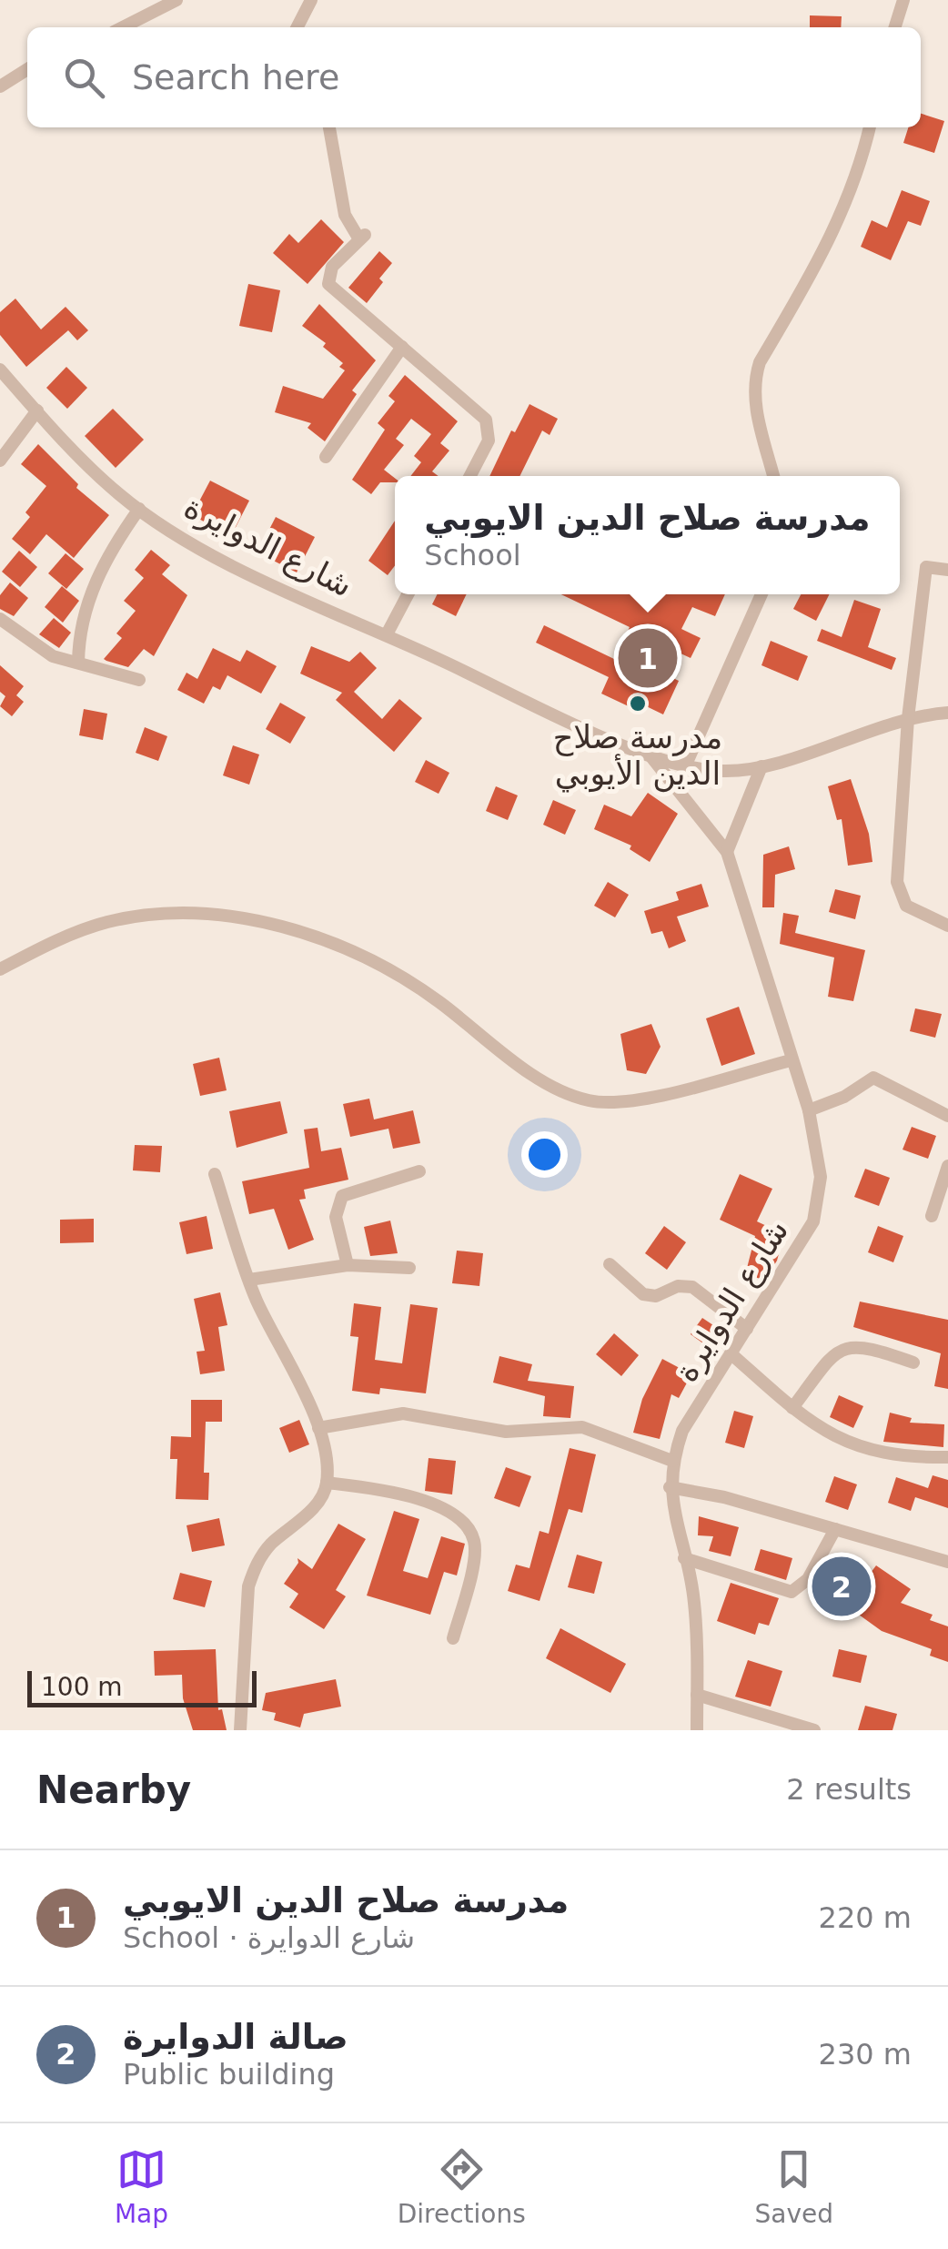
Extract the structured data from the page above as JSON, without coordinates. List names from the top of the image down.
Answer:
{
  "streets": {
    "street": ["شارع الدوايرة"]
  },
  "places": ["مدرسة صلاح الدين الأيوبي"],
  "scale_bar": "100 m",
  "page": {
    "search": "Search here",
    "popup": ["مدرسة صلاح الدين الايوبي", "School"],
    "pins": ["1", "2"],
    "scale": "100 m",
    "heading": ["Nearby", "2 results"],
    "list": [
      {
        "mark": "1",
        "name": "مدرسة صلاح الدين الايوبي",
        "note": "School · شارع الدوايرة",
        "value": "220 m"
      },
      {
        "mark": "2",
        "name": "صالة الدوايرة",
        "note": "Public building",
        "value": "230 m"
      }
    ],
    "nav": ["Map", "Directions", "Saved"]
  }
}
